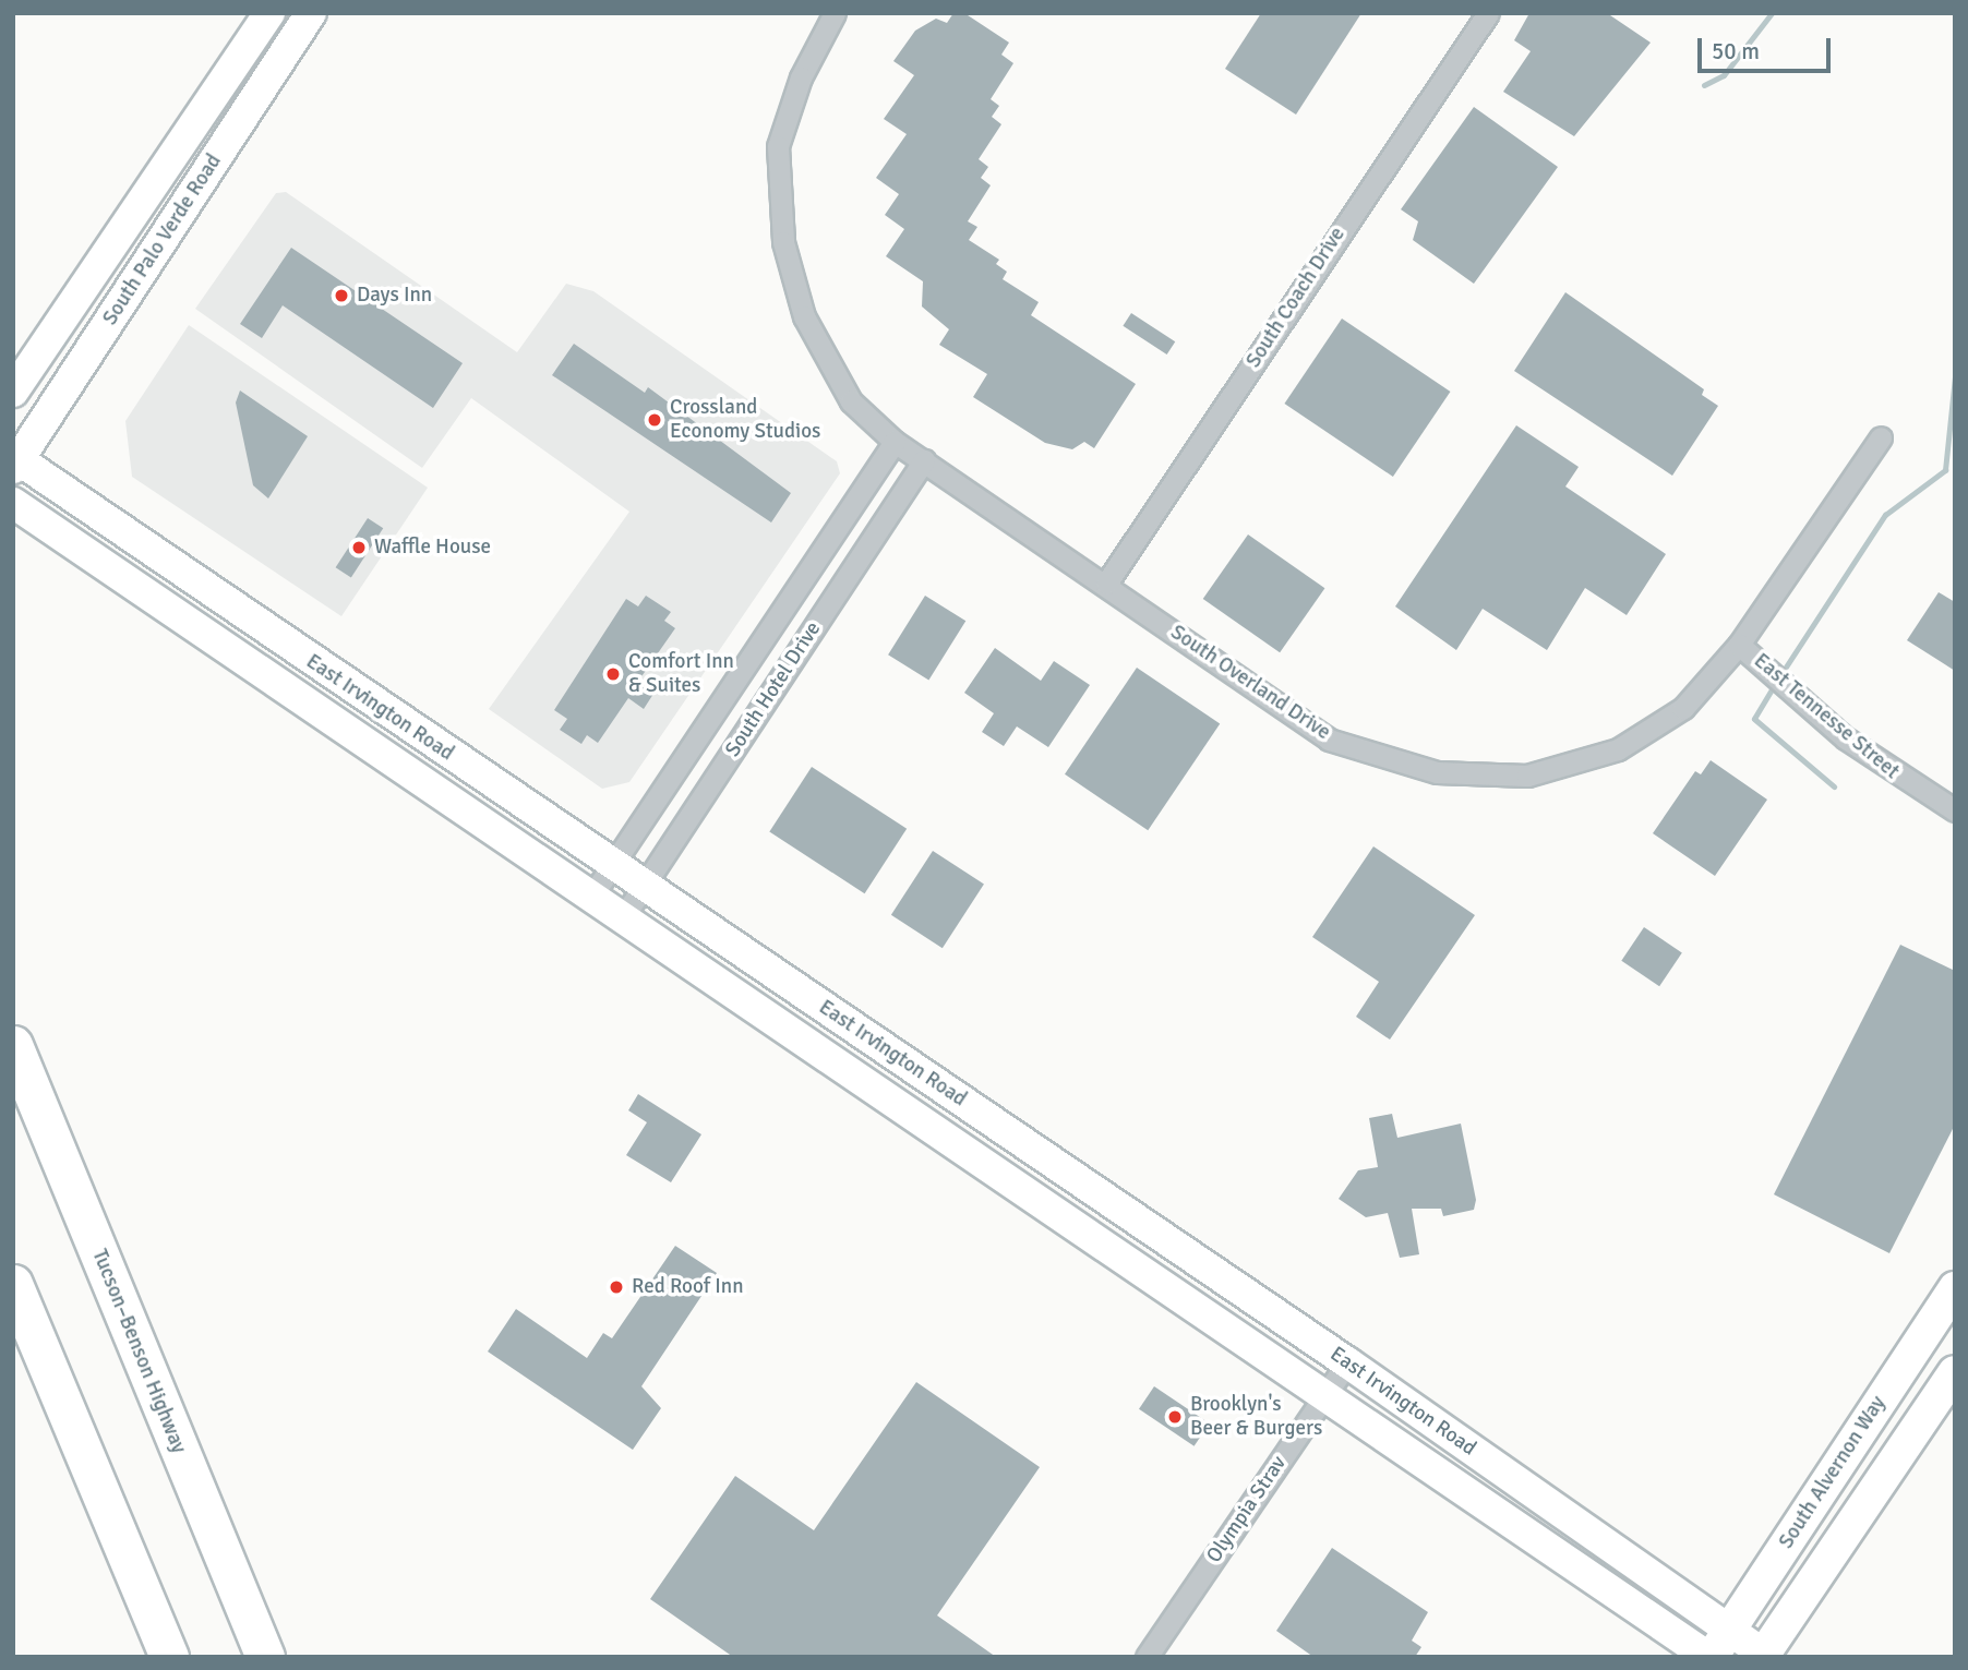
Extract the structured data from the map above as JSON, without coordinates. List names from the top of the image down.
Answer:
{
  "streets": {
    "highway": ["Tucson–Benson Highway"],
    "main road": ["South Palo Verde Road", "East Irvington Road", "South Alvernon Way"],
    "street": [
      "South Coach Drive",
      "South Overland Drive",
      "South Hotel Drive",
      "East Tennesse Street",
      "Olympia Strav"
    ]
  },
  "crossings": [
    ["South Palo Verde Road", "East Irvington Road"],
    ["South Coach Drive", "South Overland Drive"],
    ["South Overland Drive", "South Hotel Drive"],
    ["South Overland Drive", "East Tennesse Street"],
    ["South Hotel Drive", "East Irvington Road"],
    ["East Irvington Road", "South Alvernon Way"],
    ["East Irvington Road", "Olympia Strav"]
  ],
  "places": [
    "Days Inn",
    "Crossland Economy Studios",
    "Waffle House",
    "Comfort Inn & Suites",
    "Red Roof Inn",
    "Brooklyn's Beer & Burgers"
  ],
  "scale_bar": "50 m"
}
